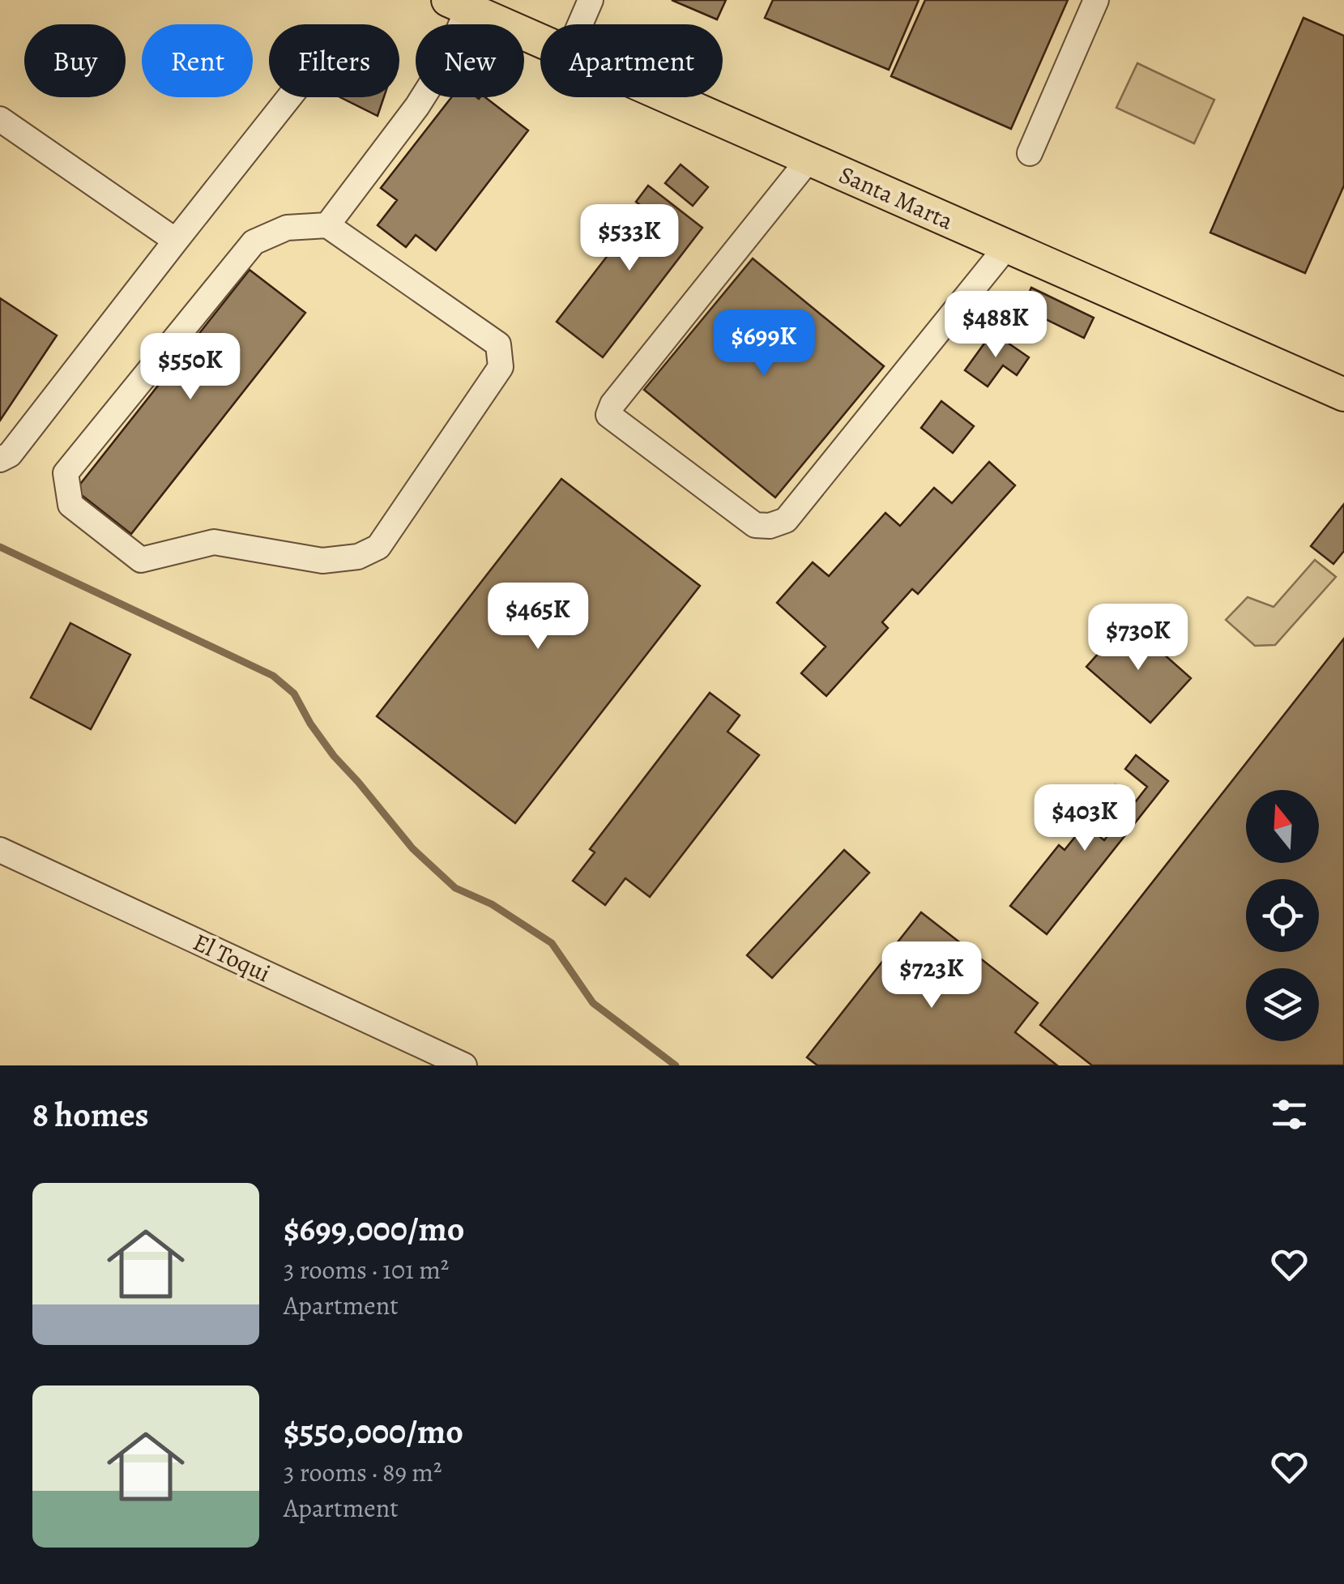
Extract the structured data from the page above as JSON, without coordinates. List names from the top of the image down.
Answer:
{
  "streets": {
    "main road": ["Santa Marta"],
    "street": ["El Toqui"]
  },
  "north": "top",
  "page": {
    "chip": [
      "Buy",
      "Rent",
      "Filters",
      "New",
      "Apartment"
    ],
    "price": [
      "$533K",
      "$488K",
      "$699K",
      "$550K",
      "$465K",
      "$730K",
      "$403K",
      "$723K"
    ],
    "heading": "8 homes",
    "list": [
      {
        "name": "$699,000/mo",
        "note": "3 rooms · 101 m² · Apartment"
      },
      {
        "name": "$550,000/mo",
        "note": "3 rooms · 89 m² · Apartment"
      }
    ]
  }
}
